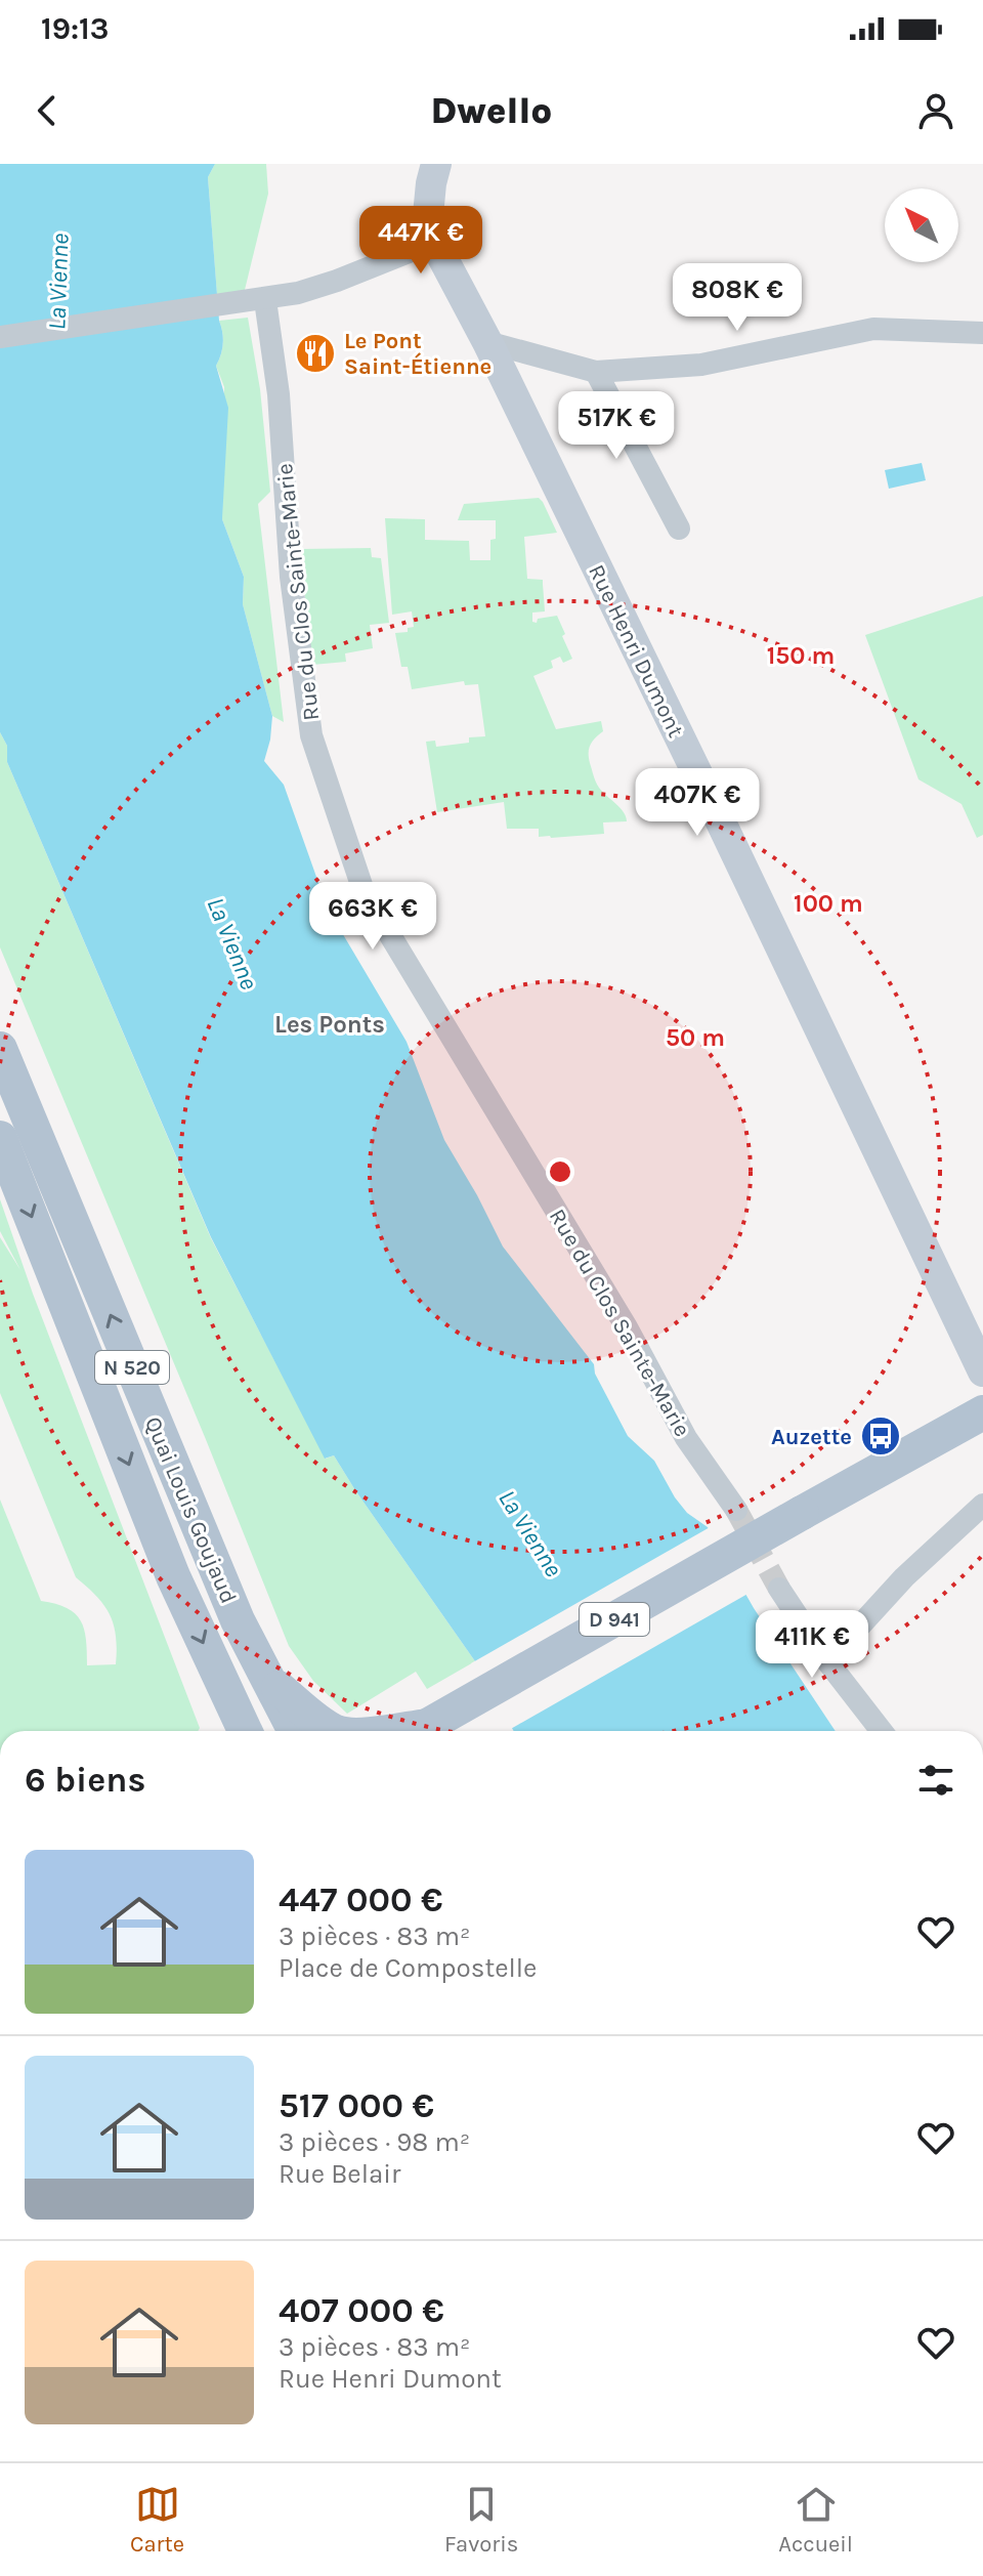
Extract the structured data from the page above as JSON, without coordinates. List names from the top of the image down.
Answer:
{
  "streets": {
    "main road": ["N 520", "Quai Louis Goujaud", "D 941"],
    "street": ["Rue du Clos Sainte-Marie", "Rue Henri Dumont"]
  },
  "districts": ["Les Ponts"],
  "water": ["La Vienne"],
  "places": {
    "restaurant": ["Le Pont Saint-Étienne"],
    "bus stop": ["Auzette"]
  },
  "north": "top left",
  "page": {
    "status": "19:13",
    "header": "Dwello",
    "price": [
      "447K €",
      "808K €",
      "517K €",
      "407K €",
      "663K €",
      "411K €"
    ],
    "heading": "6 biens",
    "list": [
      {
        "name": "447 000 €",
        "note": "3 pièces · 83 m² · Place de Compostelle"
      },
      {
        "name": "517 000 €",
        "note": "3 pièces · 98 m² · Rue Belair"
      },
      {
        "name": "407 000 €",
        "note": "3 pièces · 83 m² · Rue Henri Dumont"
      }
    ],
    "tabs": ["Carte", "Favoris", "Accueil"]
  },
  "rings": ["150 m", "100 m", "50 m"]
}
